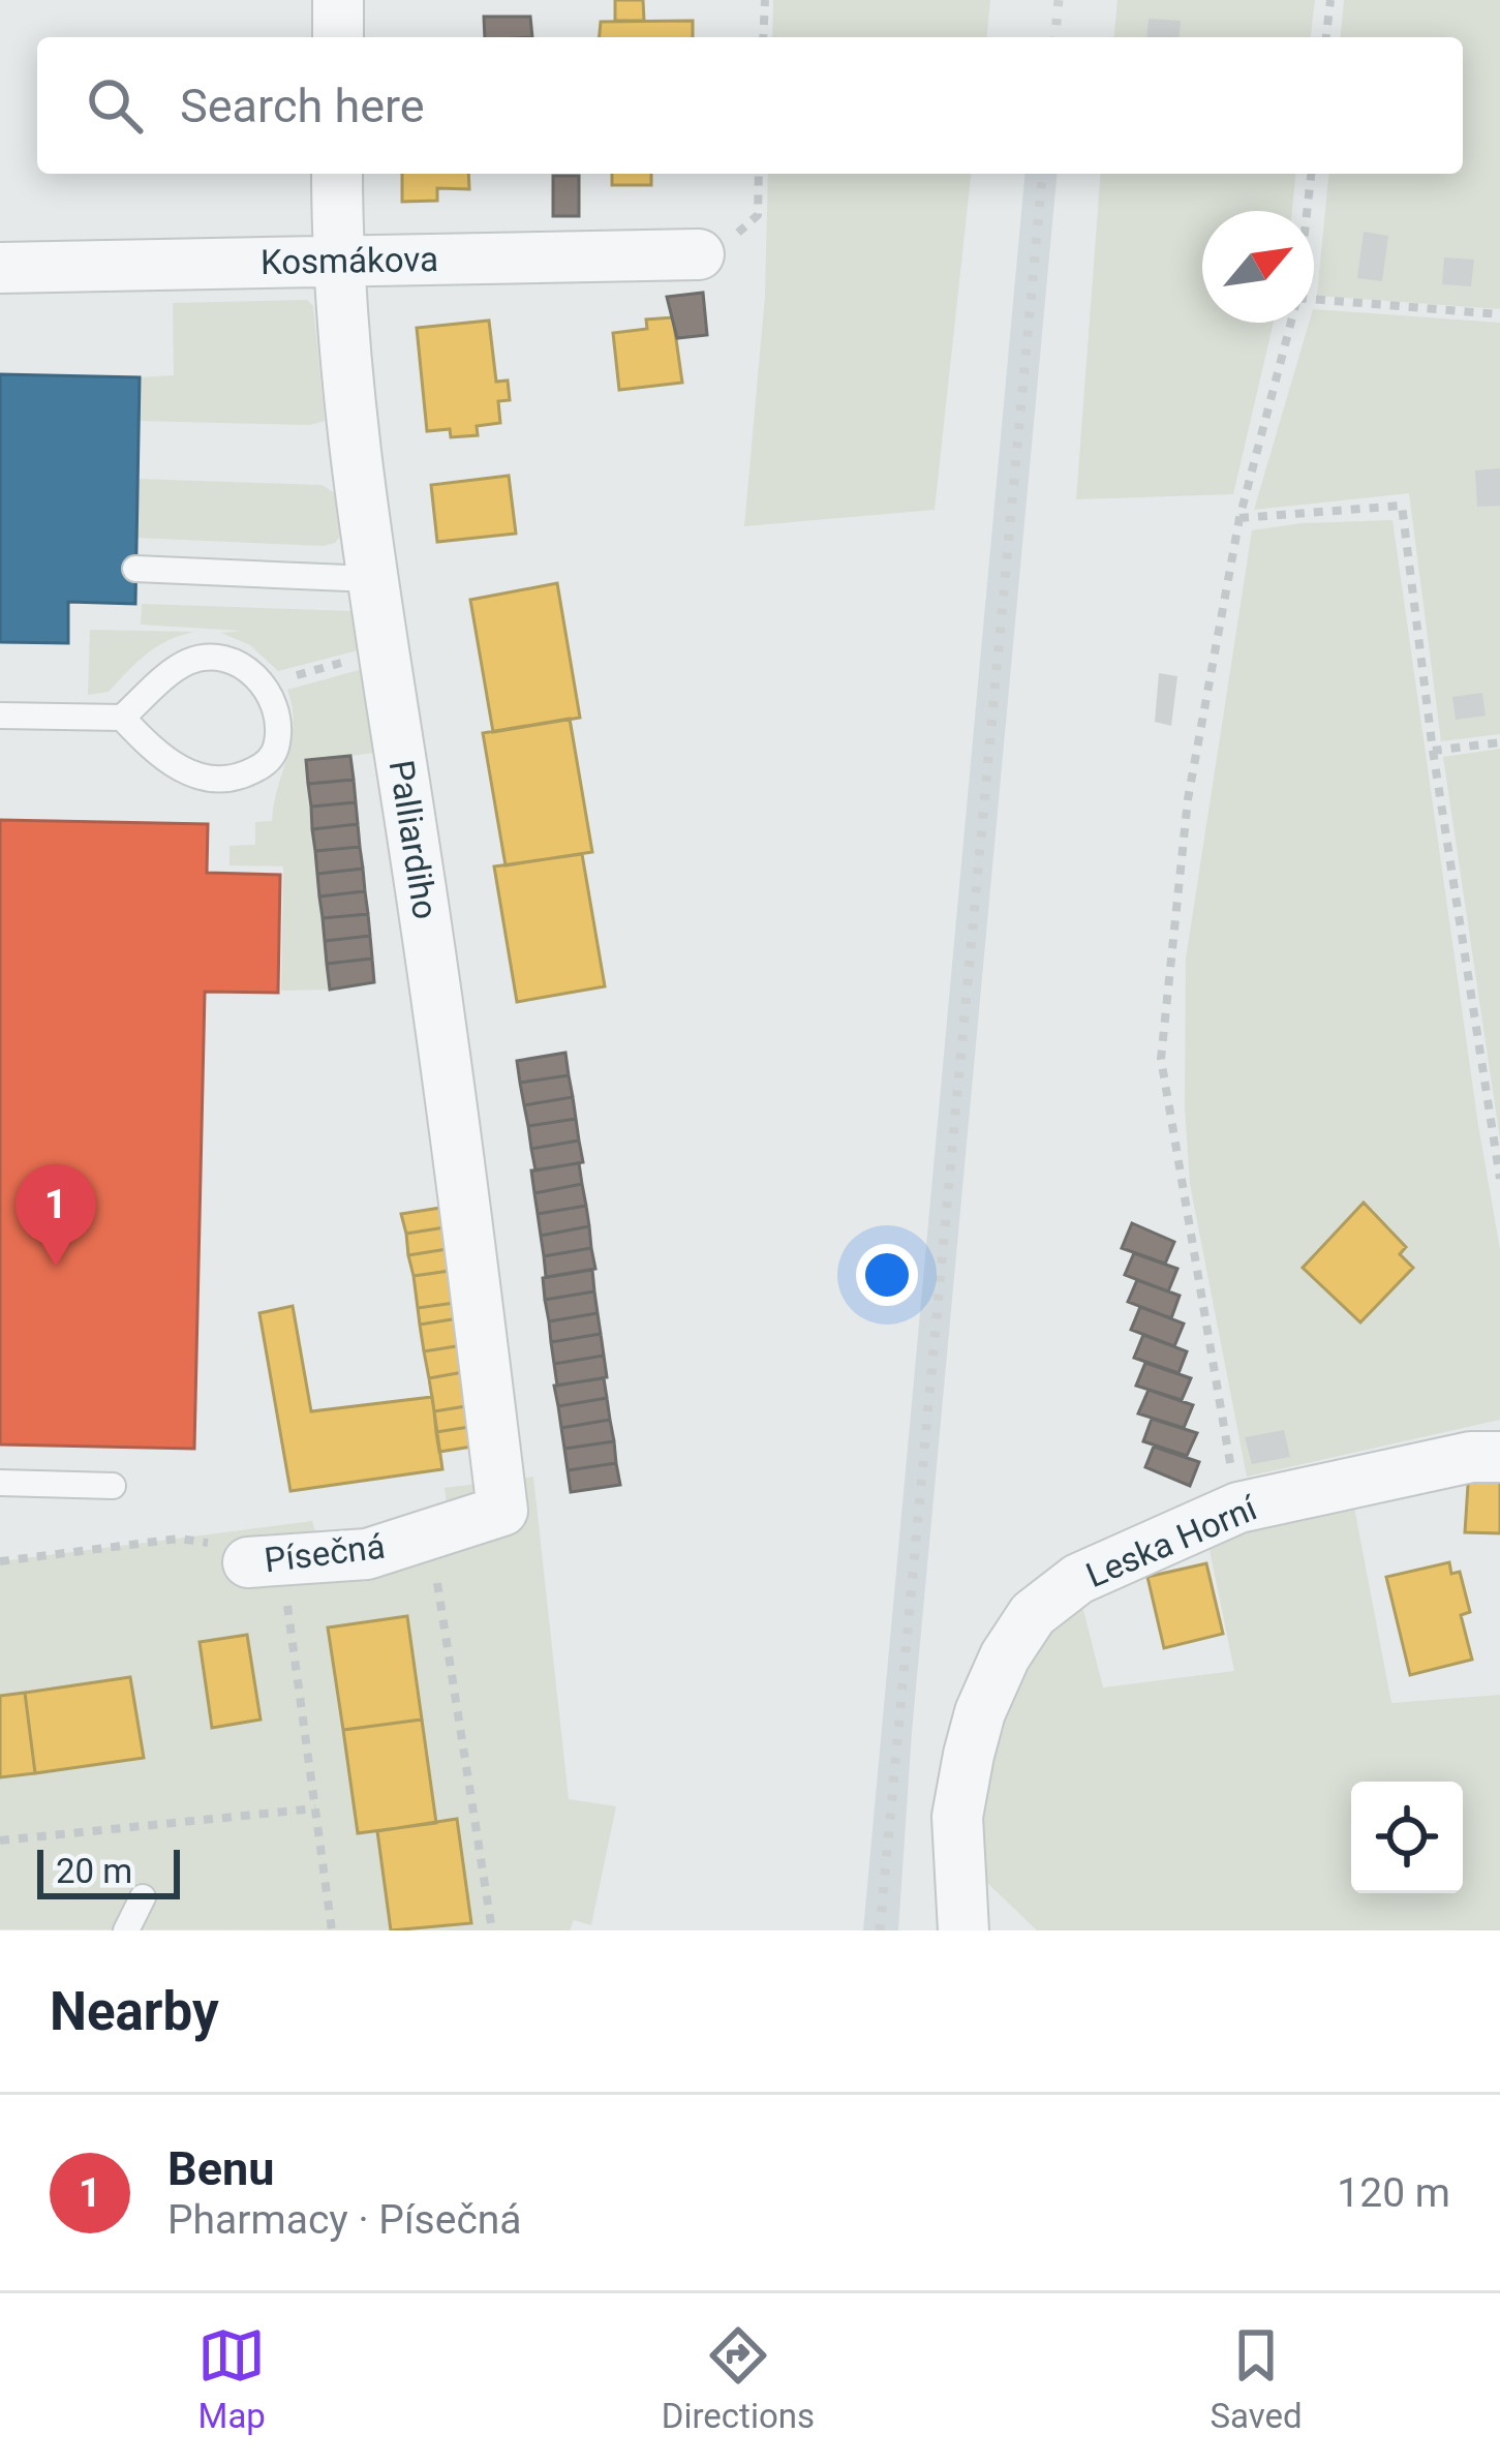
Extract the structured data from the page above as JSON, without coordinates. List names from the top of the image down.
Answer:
{
  "streets": {
    "street": [
      "Kosmákova",
      "Palliardiho",
      "Leska Horní",
      "Písečná"
    ]
  },
  "crossings": [
    ["Kosmákova", "Palliardiho"],
    ["Palliardiho", "Písečná"]
  ],
  "scale_bar": "20 m",
  "north": "top right",
  "page": {
    "search": "Search here",
    "pins": "1",
    "scale": "20 m",
    "heading": "Nearby",
    "list": [
      {
        "mark": "1",
        "name": "Benu",
        "note": "Pharmacy · Písečná",
        "value": "120 m"
      }
    ],
    "nav": ["Map", "Directions", "Saved"]
  }
}
